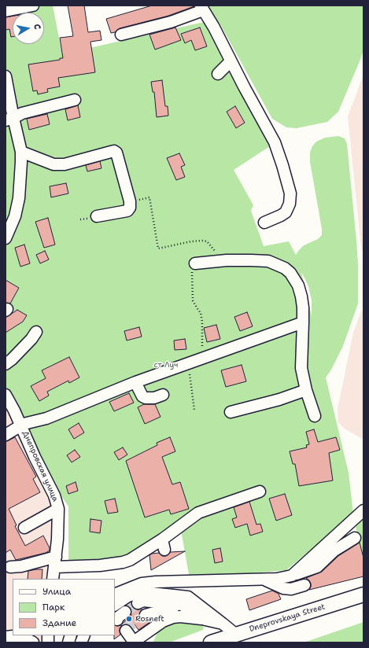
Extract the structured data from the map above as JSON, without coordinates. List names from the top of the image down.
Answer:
{
  "streets": {
    "main road": ["Dneprovskaya Street"],
    "lane": ["Днепровская улица"]
  },
  "parks": ["ст Луч"],
  "places": ["Rosneft"],
  "legend": ["Улица", "Парк", "Здание"],
  "north": "right"
}
